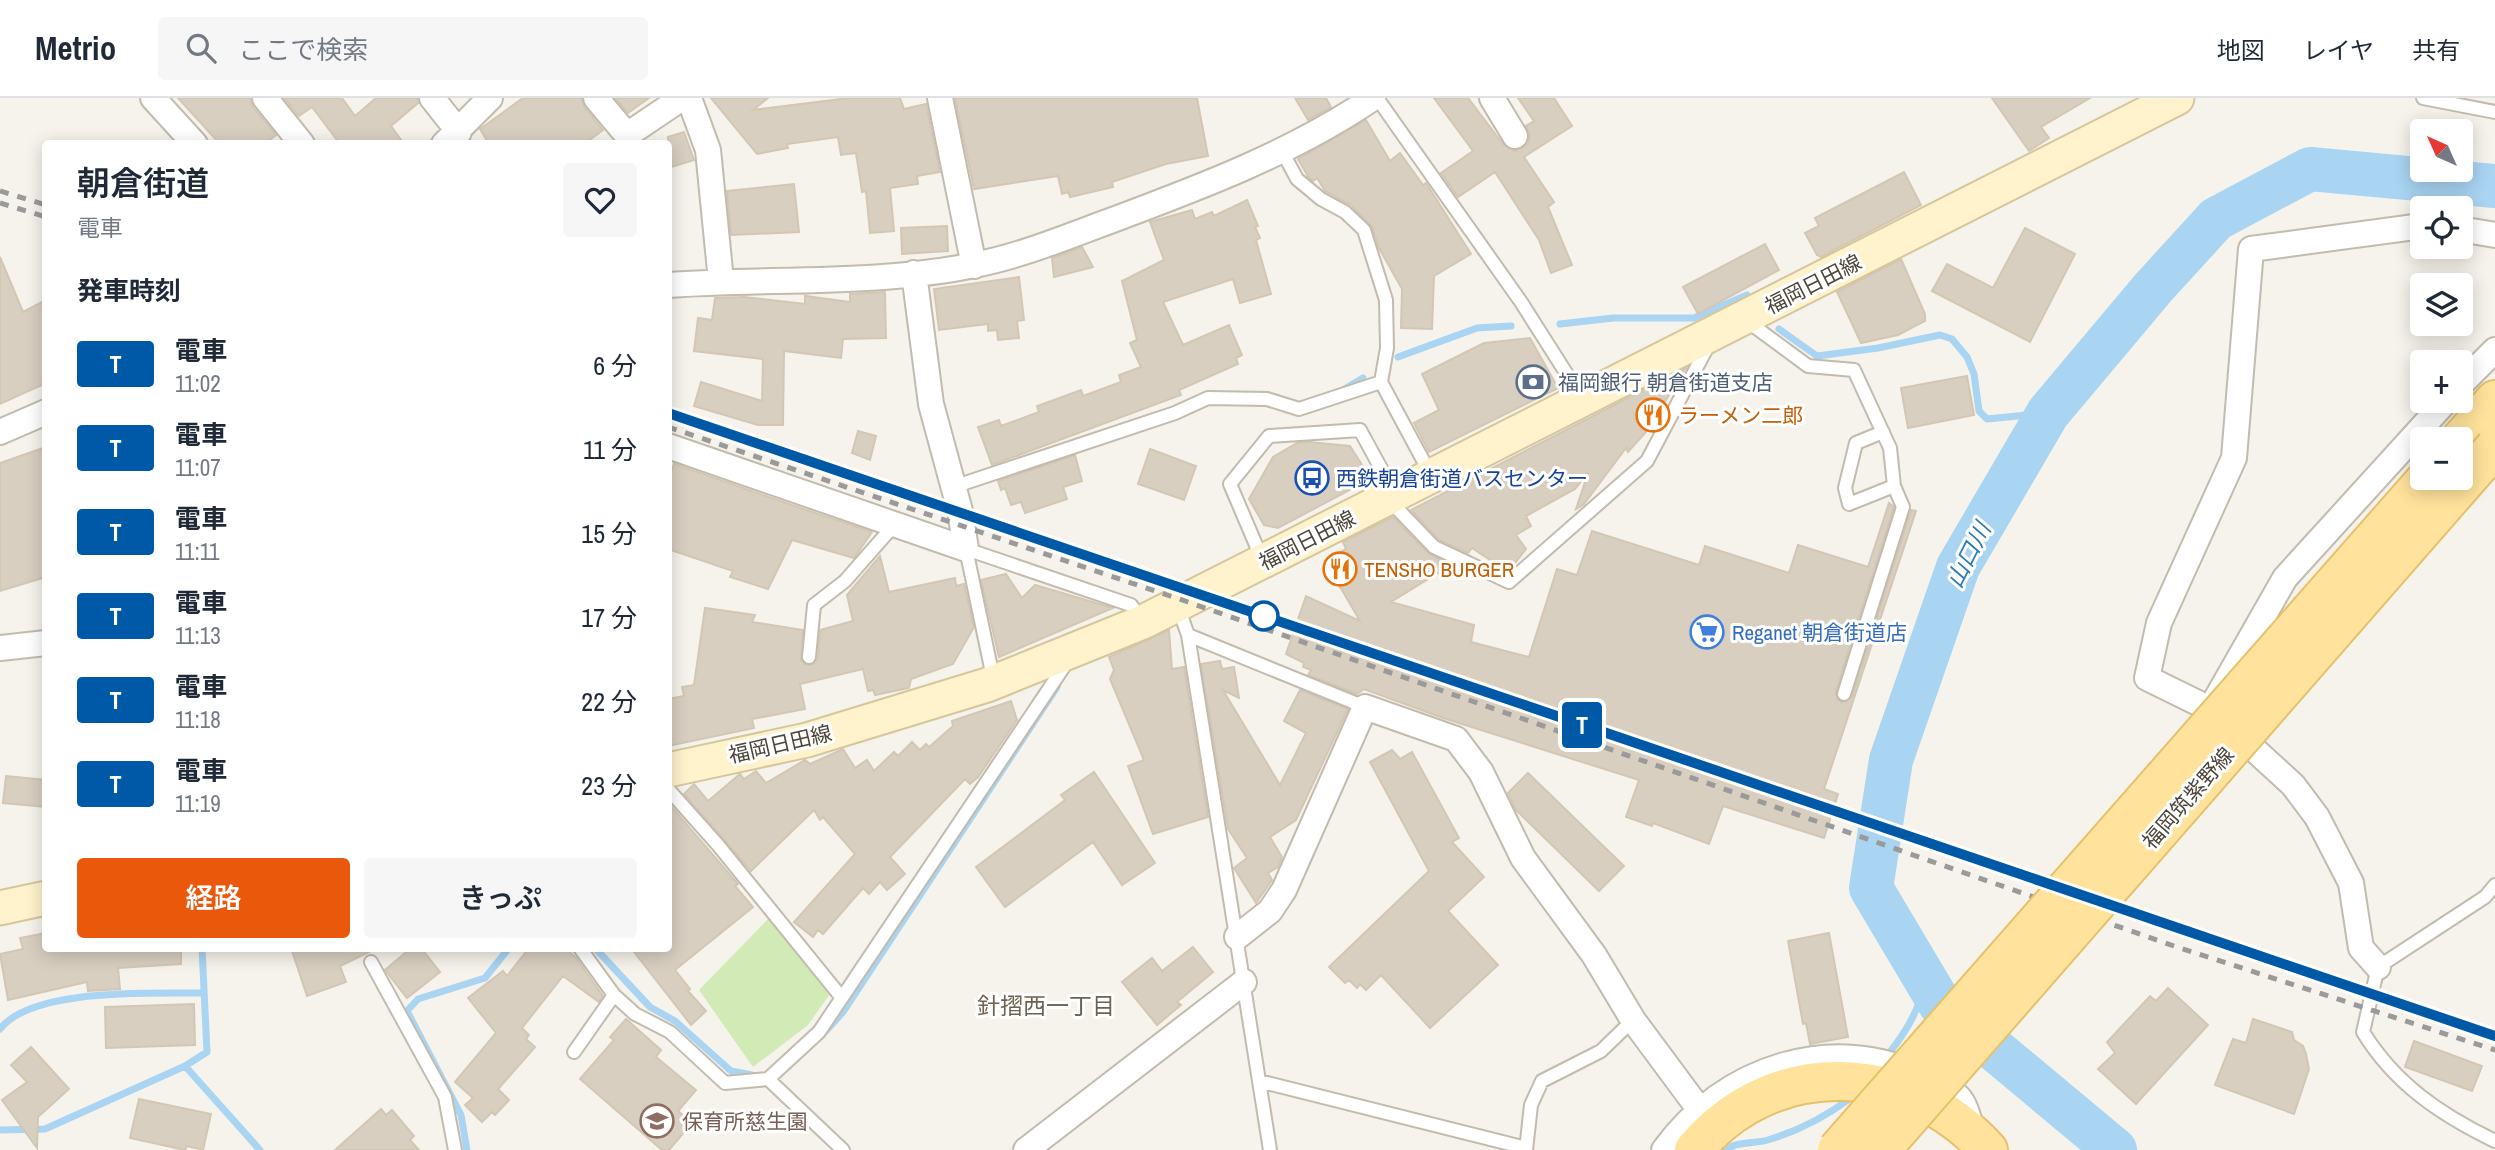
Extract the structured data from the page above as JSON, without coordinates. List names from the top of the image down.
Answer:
{
  "streets": {
    "main road": ["福岡日田線", "福岡筑紫野線"]
  },
  "districts": ["針摺西一丁目"],
  "water": ["山口川"],
  "places": {
    "bank": ["福岡銀行 朝倉街道支店"],
    "restaurant": ["ラーメン二郎", "TENSHO BURGER"],
    "bus stop": ["西鉄朝倉街道バスセンター"],
    "supermarket": ["Reganet 朝倉街道店"],
    "school or university": ["保育所慈生園"]
  },
  "north": "top left",
  "page": {
    "header": "Metrio",
    "search": "ここで検索",
    "nav": ["地図", "レイヤ", "共有"],
    "on_map": "T",
    "map_buttons": ["+", "−"],
    "heading": [
      ["朝倉街道", "電車"],
      "発車時刻"
    ],
    "list": [
      {
        "mark": "T",
        "name": "電車",
        "note": "11:02",
        "value": "6 分"
      },
      {
        "mark": "T",
        "name": "電車",
        "note": "11:07",
        "value": "11 分"
      },
      {
        "mark": "T",
        "name": "電車",
        "note": "11:11",
        "value": "15 分"
      },
      {
        "mark": "T",
        "name": "電車",
        "note": "11:13",
        "value": "17 分"
      },
      {
        "mark": "T",
        "name": "電車",
        "note": "11:18",
        "value": "22 分"
      },
      {
        "mark": "T",
        "name": "電車",
        "note": "11:19",
        "value": "23 分"
      }
    ],
    "buttons": ["経路", "きっぷ"]
  }
}
